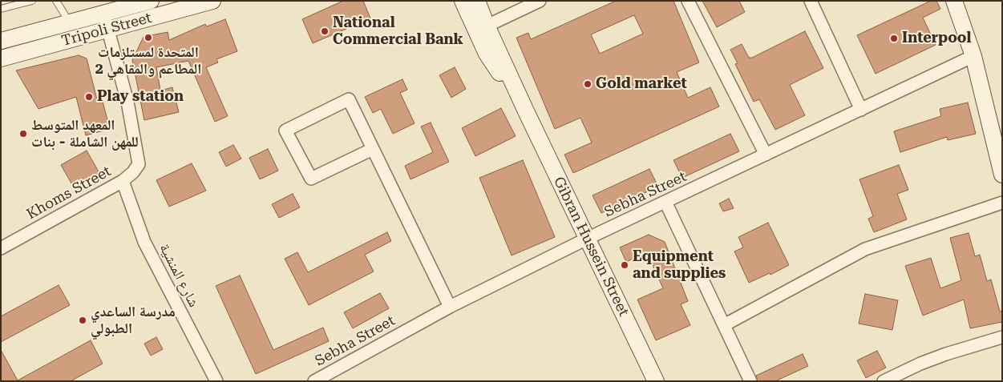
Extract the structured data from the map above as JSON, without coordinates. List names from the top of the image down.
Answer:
{
  "streets": {
    "main road": ["Tripoli Street", "Gibran Hussein Street"],
    "street": ["Khoms Street", "Sebha Street", "شارع المنشية"]
  },
  "crossings": [
    ["Tripoli Street", "Khoms Street"],
    ["Khoms Street", "شارع المنشية"],
    ["Sebha Street", "Gibran Hussein Street"]
  ],
  "places": [
    "National Commercial Bank",
    "المتحدة لمستلزمات المطاعم والمقاهي 2",
    "Interpool",
    "Gold market",
    "Play station",
    "المعهد المتوسط للمهن الشاملة - بنات",
    "Equipment and supplies",
    "مدرسة الساعدي الطبولي"
  ]
}
